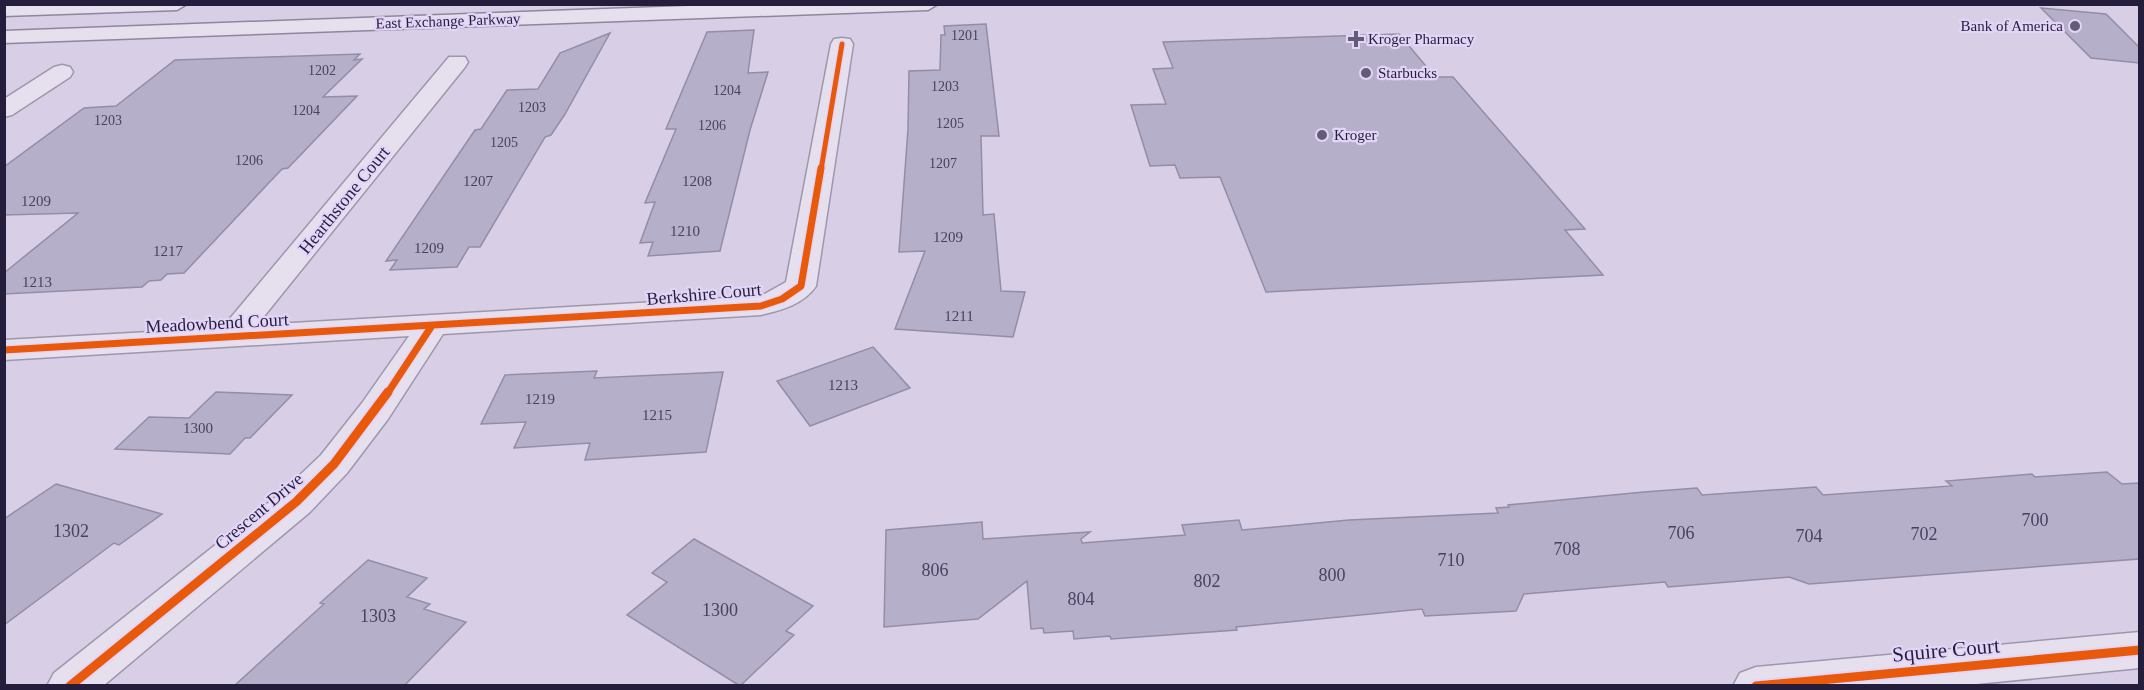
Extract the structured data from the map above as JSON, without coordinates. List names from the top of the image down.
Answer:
{
  "streets": {
    "street": [
      "East Exchange Parkway",
      "Hearthstone Court",
      "Berkshire Court",
      "Meadowbend Court",
      "Crescent Drive",
      "Squire Court"
    ]
  },
  "crossings": [
    ["Hearthstone Court", "Meadowbend Court"],
    ["Berkshire Court", "Meadowbend Court"],
    ["Berkshire Court", "Crescent Drive"],
    ["Meadowbend Court", "Crescent Drive"]
  ],
  "places": {
    "other": ["Bank of America", "Starbucks", "Kroger"],
    "health": ["Kroger Pharmacy"]
  },
  "house_numbers": [
    "1201",
    "1202",
    "1203",
    "1204",
    "1203",
    "1204",
    "1203",
    "1205",
    "1206",
    "1205",
    "1206",
    "1207",
    "1207",
    "1208",
    "1209",
    "1210",
    "1209",
    "1209",
    "1217",
    "1213",
    "1211",
    "1213",
    "1219",
    "1215",
    "1300",
    "700",
    "1302",
    "706",
    "702",
    "704",
    "708",
    "710",
    "806",
    "800",
    "802",
    "804",
    "1300",
    "1303"
  ]
}
